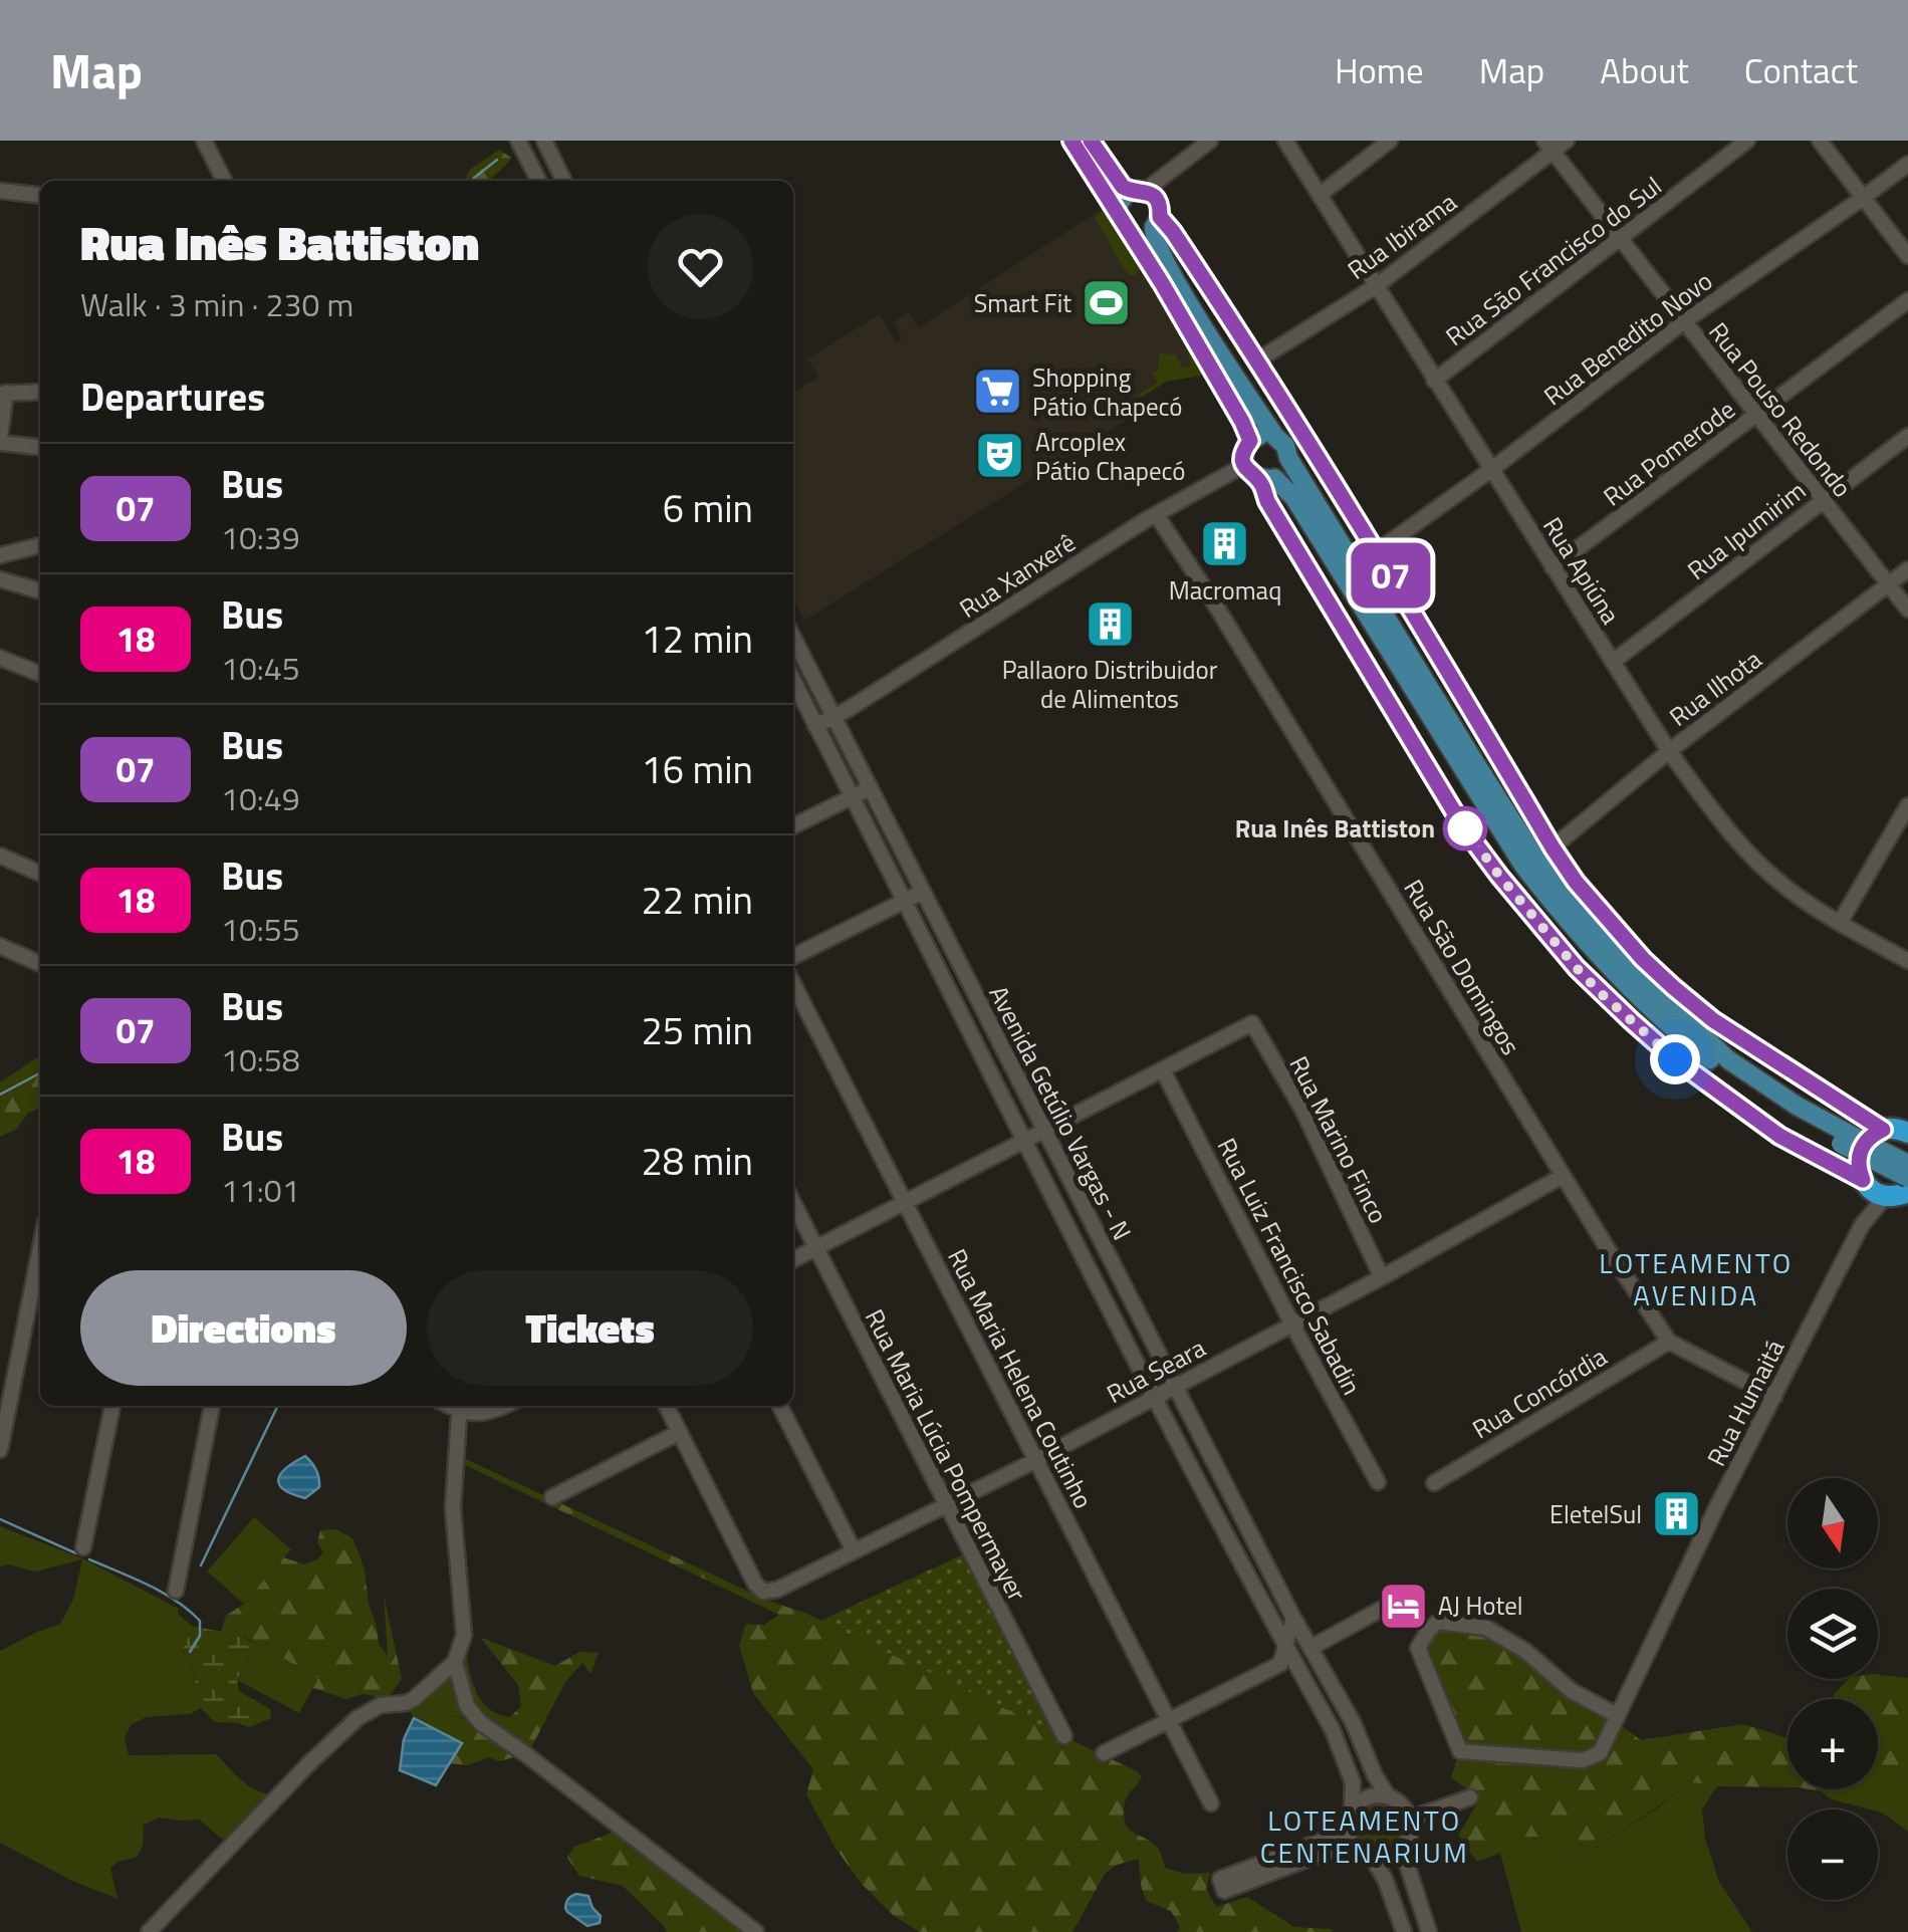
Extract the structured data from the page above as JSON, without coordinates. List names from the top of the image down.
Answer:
{
  "streets": {
    "street": [
      "Rua Ibirama",
      "Rua São Francisco do Sul",
      "Rua Benedito Novo",
      "Rua Pouso Redondo",
      "Rua Pomerode",
      "Rua Ipumirim",
      "Rua Apiúna",
      "Rua Xanxerê",
      "Rua Ilhota",
      "Rua São Domingos",
      "Avenida Getúlio Vargas - N",
      "Rua Marino Finco",
      "Rua Luiz Francisco Sabadin",
      "Rua Seara",
      "Rua Maria Helena Coutinho",
      "Rua Concórdia",
      "Rua Humaitá",
      "Rua Maria Lúcia Pompermayer"
    ]
  },
  "crossings": [
    ["Rua Ibirama", "Rua Pouso Redondo"],
    ["Rua Ibirama", "Rua Apiúna"],
    ["Rua São Francisco do Sul", "Rua Pouso Redondo"],
    ["Rua São Francisco do Sul", "Rua Apiúna"],
    ["Rua Benedito Novo", "Rua Pouso Redondo"],
    ["Rua Benedito Novo", "Rua Apiúna"],
    ["Rua Pouso Redondo", "Rua Pomerode"],
    ["Rua Pouso Redondo", "Rua Ipumirim"],
    ["Rua Pouso Redondo", "Rua Ilhota"],
    ["Rua Pomerode", "Rua Apiúna"],
    ["Rua Ipumirim", "Rua Apiúna"],
    ["Rua Apiúna", "Rua Ilhota"],
    ["Rua Xanxerê", "Rua São Domingos"],
    ["Rua Xanxerê", "Avenida Getúlio Vargas - N"],
    ["Rua São Domingos", "Rua Seara"],
    ["Rua São Domingos", "Rua Concórdia"],
    ["Rua São Domingos", "Rua Humaitá"],
    ["Avenida Getúlio Vargas - N", "Rua Seara"],
    ["Rua Marino Finco", "Rua Luiz Francisco Sabadin"],
    ["Rua Marino Finco", "Rua Seara"],
    ["Rua Luiz Francisco Sabadin", "Rua Seara"],
    ["Rua Seara", "Rua Maria Helena Coutinho"],
    ["Rua Seara", "Rua Maria Lúcia Pompermayer"]
  ],
  "districts": ["LOTEAMENTO AVENIDA", "LOTEAMENTO CENTENARIUM"],
  "places": {
    "sports": ["Smart Fit"],
    "supermarket": ["Shopping Pátio Chapecó"],
    "theatre": ["Arcoplex Pátio Chapecó"],
    "building": ["Macromaq", "Pallaoro Distribuidor de Alimentos", "EletelSul"],
    "other": ["Rua Inês Battiston"],
    "hotel": ["AJ Hotel"]
  },
  "lines": ["bus line 07"],
  "north": "bottom",
  "page": {
    "header": "Map",
    "nav": [
      "Home",
      "Map",
      "About",
      "Contact"
    ],
    "on_map": "07",
    "heading": [
      ["Rua Inês Battiston", "Walk · 3 min · 230 m"],
      "Departures"
    ],
    "list": [
      {
        "mark": "07",
        "name": "Bus",
        "note": "10:39",
        "value": "6 min"
      },
      {
        "mark": "18",
        "name": "Bus",
        "note": "10:45",
        "value": "12 min"
      },
      {
        "mark": "07",
        "name": "Bus",
        "note": "10:49",
        "value": "16 min"
      },
      {
        "mark": "18",
        "name": "Bus",
        "note": "10:55",
        "value": "22 min"
      },
      {
        "mark": "07",
        "name": "Bus",
        "note": "10:58",
        "value": "25 min"
      },
      {
        "mark": "18",
        "name": "Bus",
        "note": "11:01",
        "value": "28 min"
      }
    ],
    "buttons": ["Directions", "Tickets"],
    "map_buttons": ["+", "−"]
  }
}
